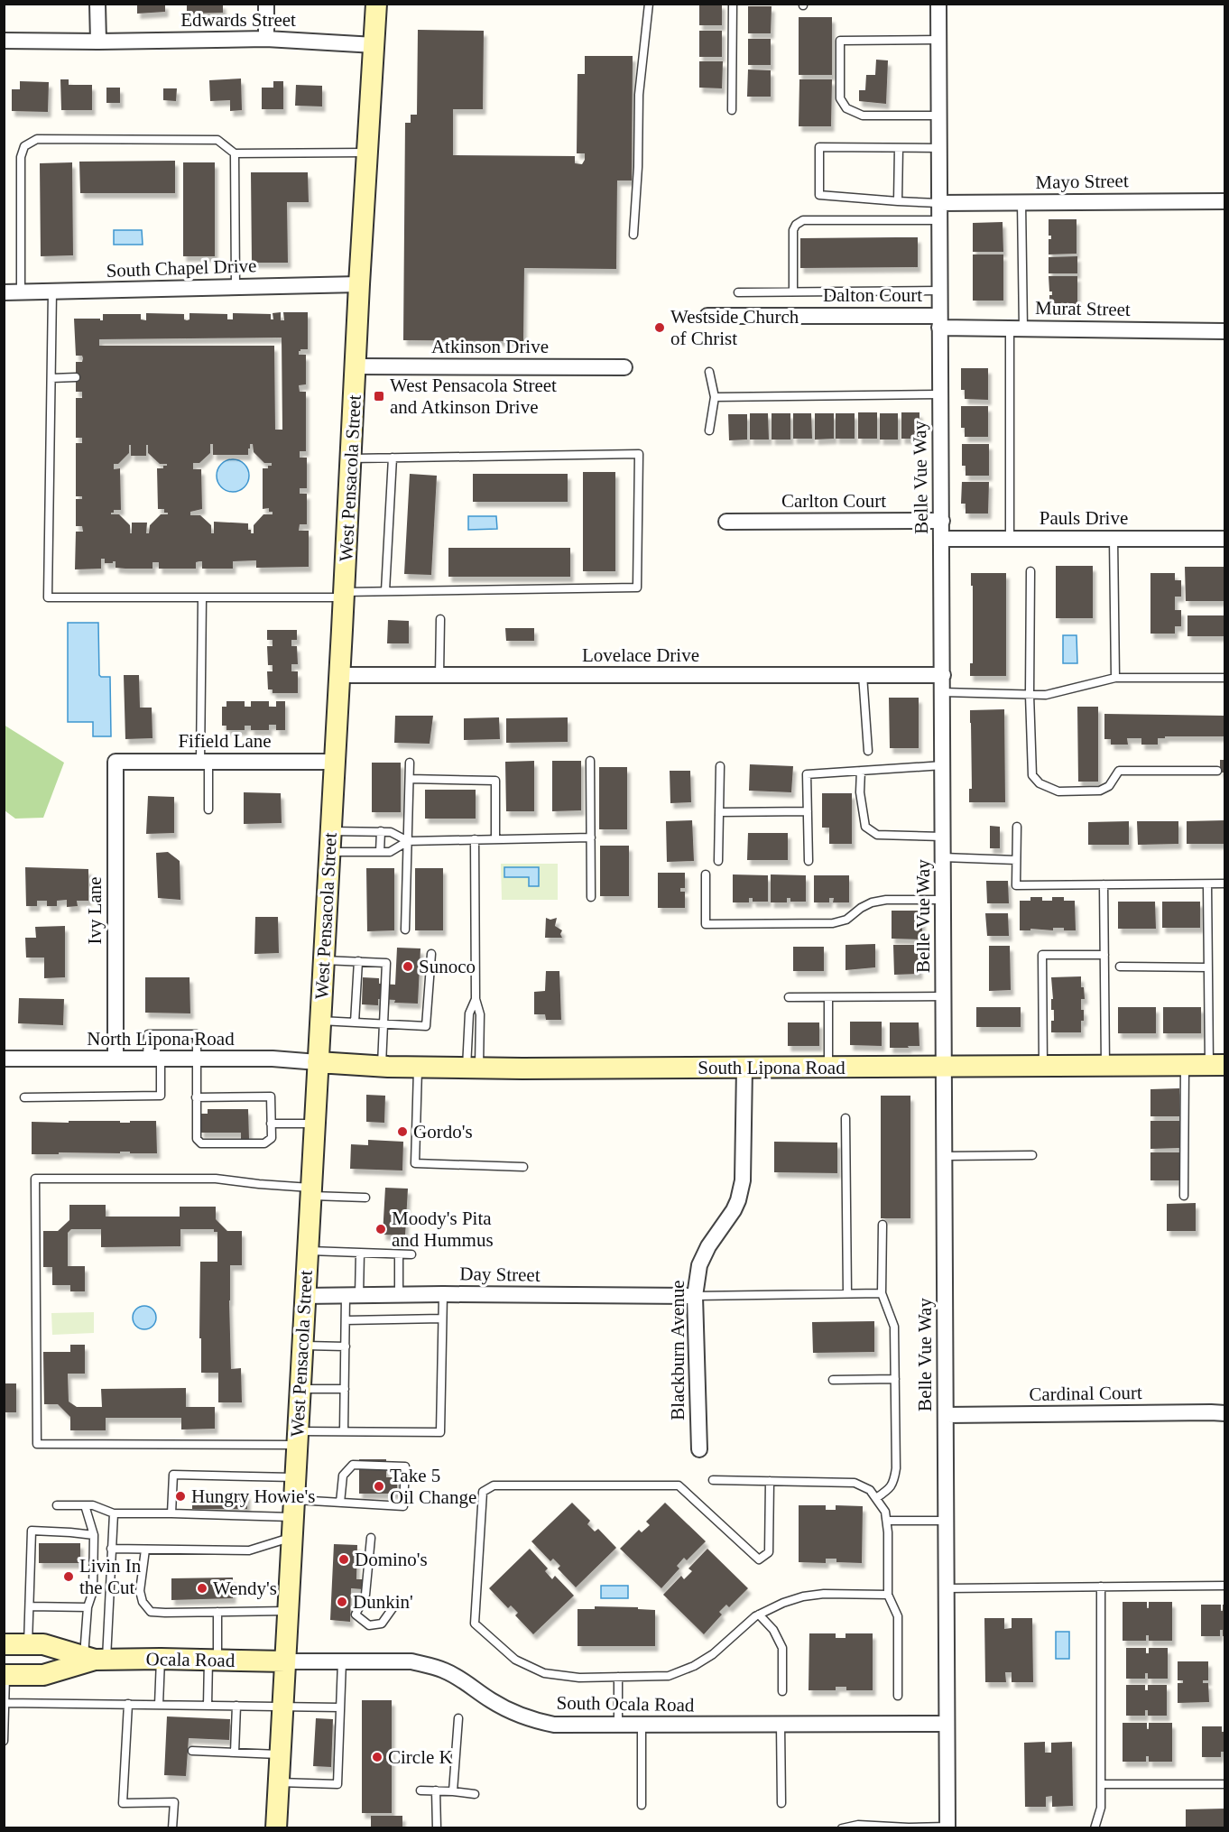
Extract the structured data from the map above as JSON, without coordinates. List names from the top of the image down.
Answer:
{
  "streets": {
    "main road": ["West Pensacola Street", "South Lipona Road", "Ocala Road"],
    "street": [
      "Edwards Street",
      "Mayo Street",
      "South Chapel Drive",
      "Dalton Court",
      "Murat Street",
      "Atkinson Drive",
      "Belle Vue Way",
      "Carlton Court",
      "Pauls Drive",
      "Lovelace Drive",
      "Fifield Lane",
      "Ivy Lane",
      "North Lipona Road",
      "Day Street",
      "Blackburn Avenue",
      "Cardinal Court",
      "South Ocala Road"
    ]
  },
  "crossings": [
    ["Edwards Street", "West Pensacola Street"],
    ["Mayo Street", "Belle Vue Way"],
    ["South Chapel Drive", "West Pensacola Street"],
    ["Dalton Court", "Murat Street"],
    ["Dalton Court", "Belle Vue Way"],
    ["Murat Street", "Belle Vue Way"],
    ["Atkinson Drive", "West Pensacola Street"],
    ["Belle Vue Way", "Carlton Court"],
    ["Belle Vue Way", "Pauls Drive"],
    ["Belle Vue Way", "Lovelace Drive"],
    ["Belle Vue Way", "South Lipona Road"],
    ["Belle Vue Way", "Cardinal Court"],
    ["Belle Vue Way", "South Ocala Road"],
    ["West Pensacola Street", "Lovelace Drive"],
    ["West Pensacola Street", "Fifield Lane"],
    ["West Pensacola Street", "North Lipona Road"],
    ["West Pensacola Street", "South Lipona Road"],
    ["West Pensacola Street", "Day Street"],
    ["West Pensacola Street", "Ocala Road"],
    ["West Pensacola Street", "South Ocala Road"],
    ["Fifield Lane", "Ivy Lane"],
    ["Ivy Lane", "North Lipona Road"],
    ["North Lipona Road", "South Lipona Road"],
    ["South Lipona Road", "Blackburn Avenue"],
    ["Day Street", "Blackburn Avenue"],
    ["Ocala Road", "South Ocala Road"]
  ],
  "places": {
    "other": [
      "Westside Church of Christ",
      "Sunoco",
      "Gordo's",
      "Moody's Pita and Hummus",
      "Take 5 Oil Change",
      "Hungry Howie's",
      "Domino's",
      "Livin In the Cut",
      "Wendy's",
      "Dunkin'",
      "Circle K"
    ],
    "transit": ["West Pensacola Street and Atkinson Drive"]
  }
}
